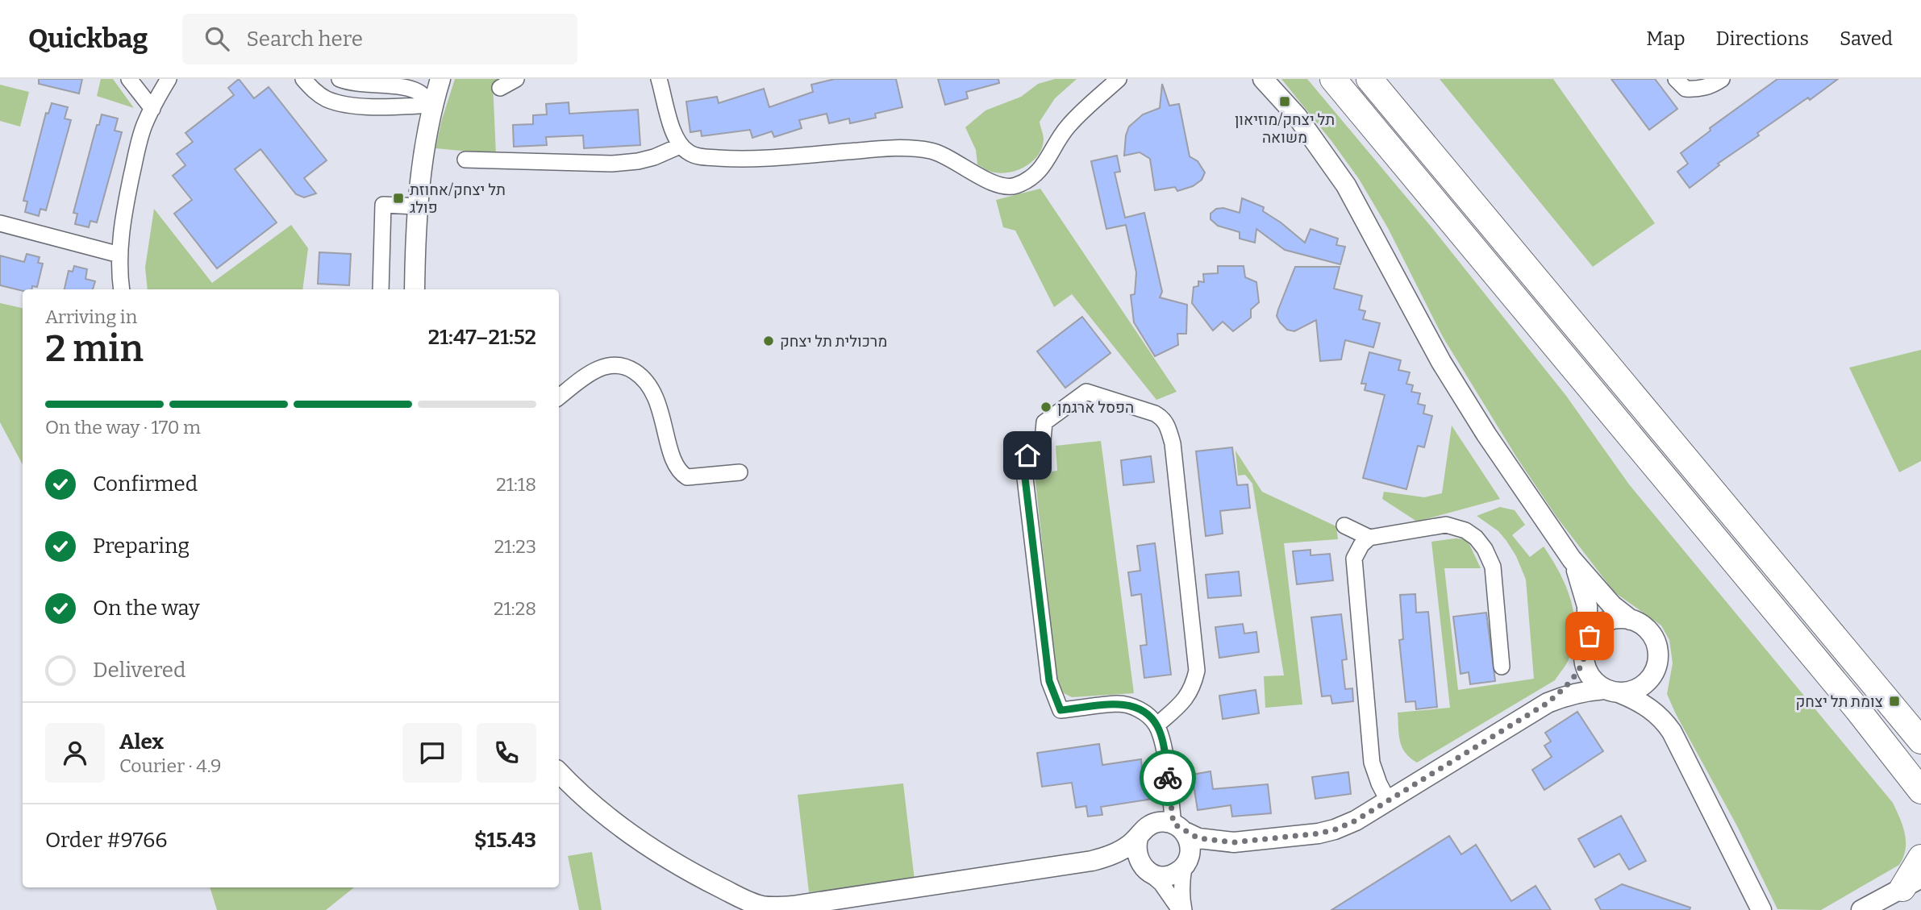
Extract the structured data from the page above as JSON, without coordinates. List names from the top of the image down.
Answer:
{
  "places": {
    "transit": ["תל יצחק/מוזיאון משואה", "תל יצחק/אחוזת פולג", "צומת תל יצחק"],
    "other": ["מרכולית תל יצחק", "הפסל ארגמן"]
  },
  "page": {
    "header": "Quickbag",
    "search": "Search here",
    "nav": ["Map", "Directions", "Saved"],
    "heading": ["2 min", "Arriving in", "21:47–21:52"],
    "panel": [
      "Alex",
      "Courier · 4.9",
      "Order #9766",
      "$15.43"
    ],
    "bar": "On the way · 170 m",
    "list": [
      ["Confirmed", "21:18"],
      ["Preparing", "21:23"],
      ["On the way", "21:28"],
      "Delivered"
    ]
  }
}
